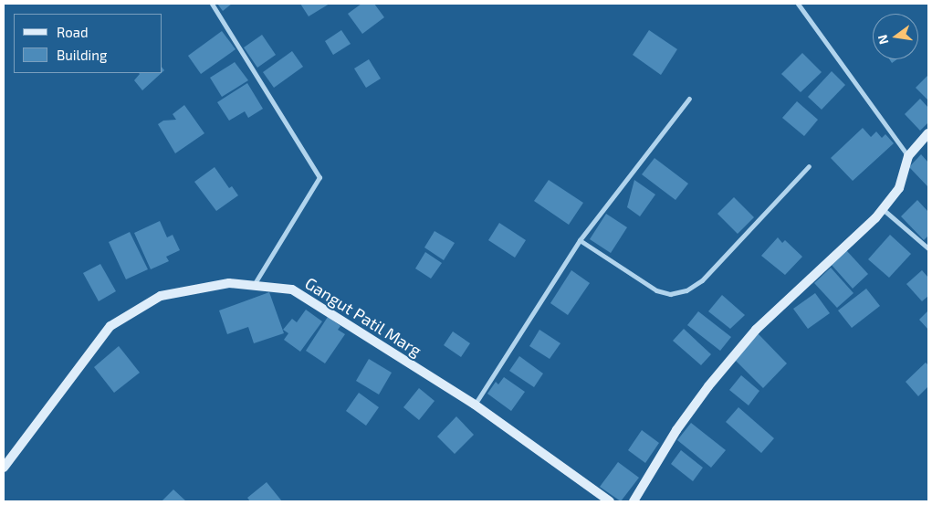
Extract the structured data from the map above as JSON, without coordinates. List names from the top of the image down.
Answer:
{
  "streets": {
    "street": ["Gangut Patil Marg"]
  },
  "legend": ["Road", "Building"],
  "north": "left"
}
